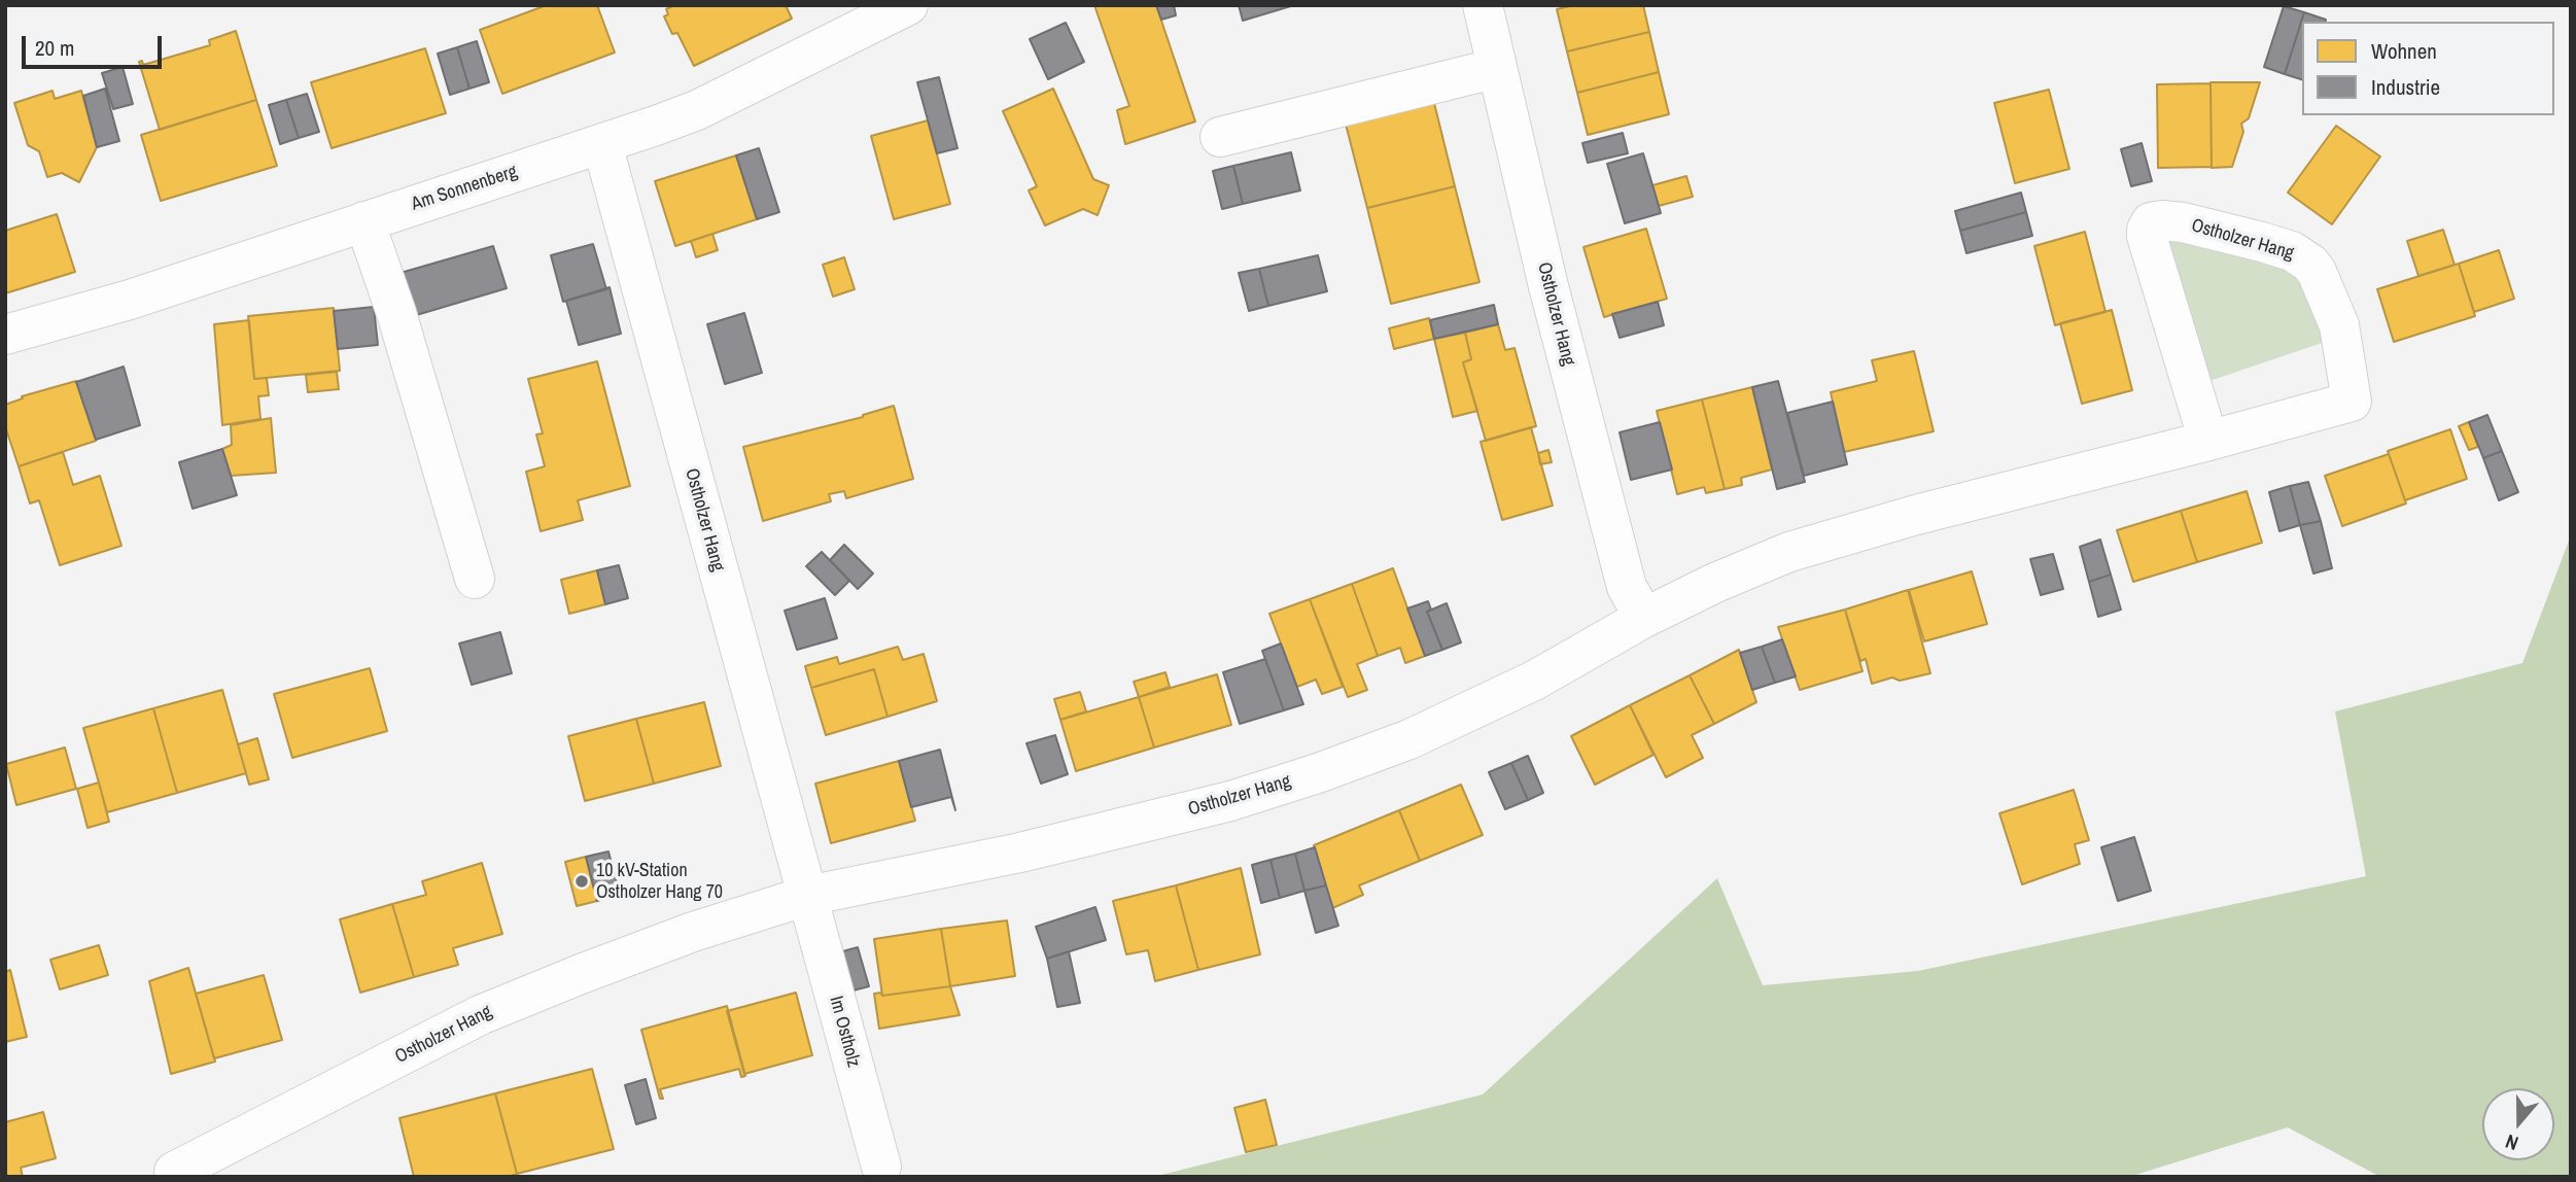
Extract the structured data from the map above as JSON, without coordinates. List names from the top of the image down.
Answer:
{
  "streets": {
    "street": ["Am Sonnenberg", "Ostholzer Hang", "Im Ostholz"]
  },
  "crossings": [
    ["Am Sonnenberg", "Ostholzer Hang"],
    ["Ostholzer Hang", "Im Ostholz"]
  ],
  "places": ["10 kV-Station Ostholzer Hang 70"],
  "legend": ["Wohnen", "Industrie"],
  "scale_bar": "20 m",
  "north": "bottom"
}
